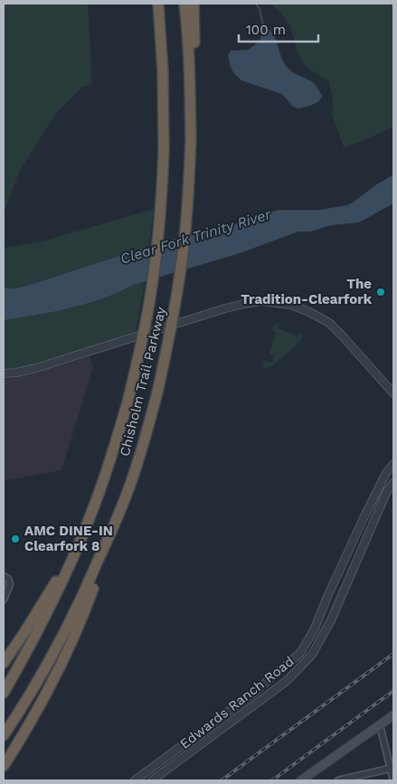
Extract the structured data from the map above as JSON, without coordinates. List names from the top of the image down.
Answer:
{
  "streets": {
    "highway": ["Chisholm Trail Parkway"],
    "street": ["Edwards Ranch Road"]
  },
  "water": ["Clear Fork Trinity River"],
  "places": ["The Tradition-Clearfork", "AMC DINE-IN Clearfork 8"],
  "scale_bar": "100 m"
}
